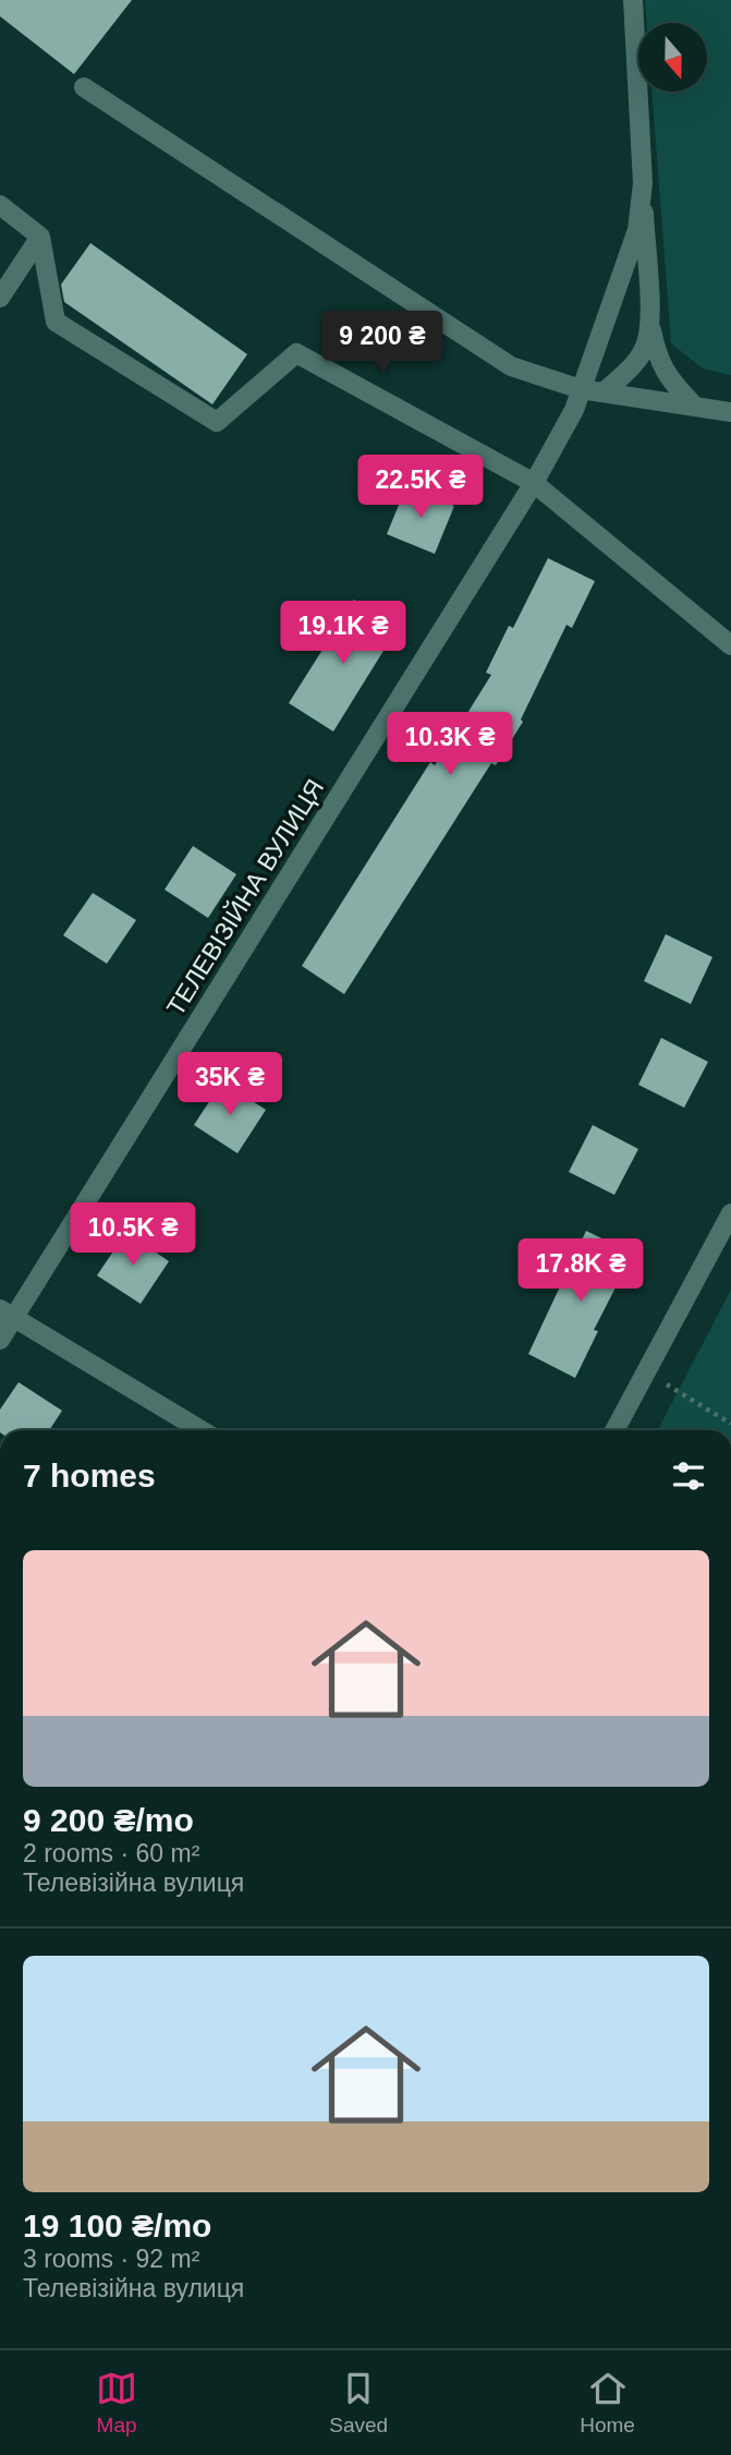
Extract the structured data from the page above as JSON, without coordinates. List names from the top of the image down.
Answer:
{
  "streets": {
    "street": ["ТЕЛЕВІЗІЙНА ВУЛИЦЯ"]
  },
  "north": "bottom",
  "page": {
    "price": [
      "9 200 ₴",
      "22.5K ₴",
      "19.1K ₴",
      "10.3K ₴",
      "35K ₴",
      "10.5K ₴",
      "17.8K ₴"
    ],
    "heading": "7 homes",
    "list": [
      {
        "name": "9 200 ₴/mo",
        "note": "2 rooms · 60 m² · Телевізійна вулиця"
      },
      {
        "name": "19 100 ₴/mo",
        "note": "3 rooms · 92 m² · Телевізійна вулиця"
      }
    ],
    "tabs": ["Map", "Saved", "Home"]
  }
}
